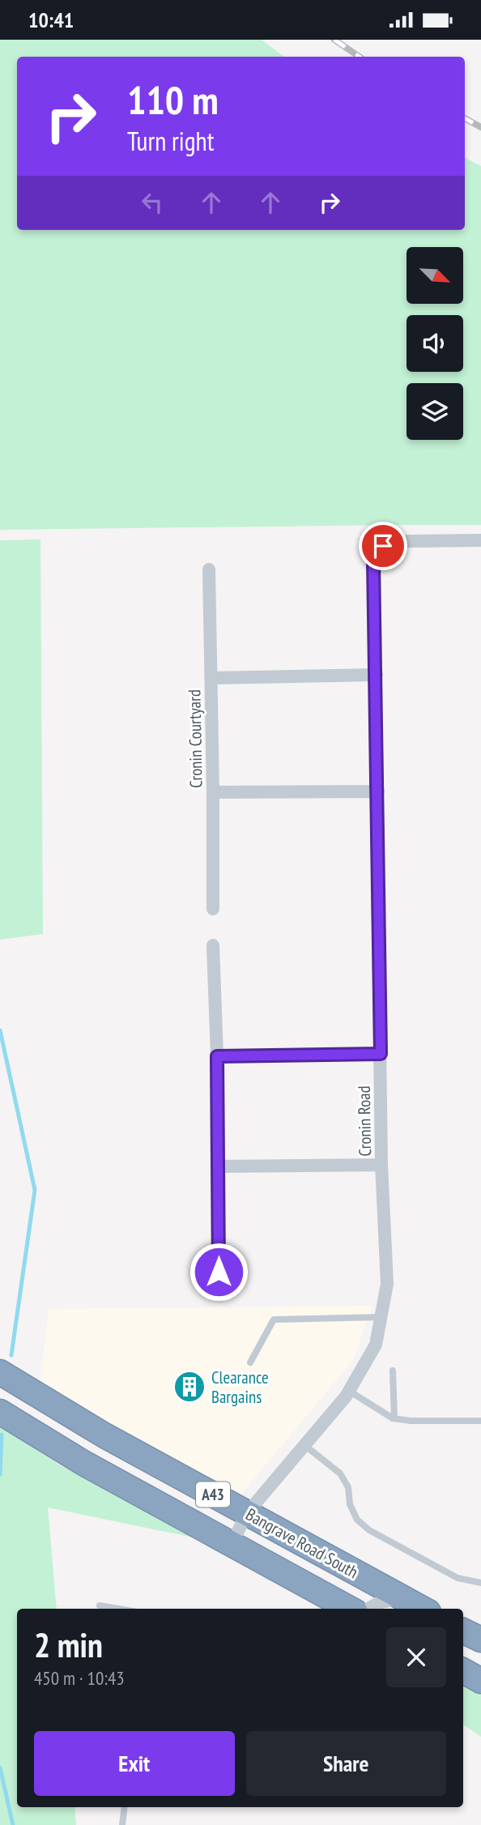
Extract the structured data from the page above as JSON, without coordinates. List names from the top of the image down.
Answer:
{
  "streets": {
    "highway": ["A43", "Bangrave Road South"],
    "street": ["Cronin Courtyard", "Cronin Road"]
  },
  "crossings": [
    ["Cronin Road", "Bangrave Road South"]
  ],
  "places": {
    "building": ["Clearance Bargains"]
  },
  "north": "bottom right",
  "page": {
    "status": "10:41",
    "turn": ["110 m", "Turn right"],
    "heading": ["2 min", "450 m · 10:43"],
    "buttons": ["Exit", "Share"]
  }
}
